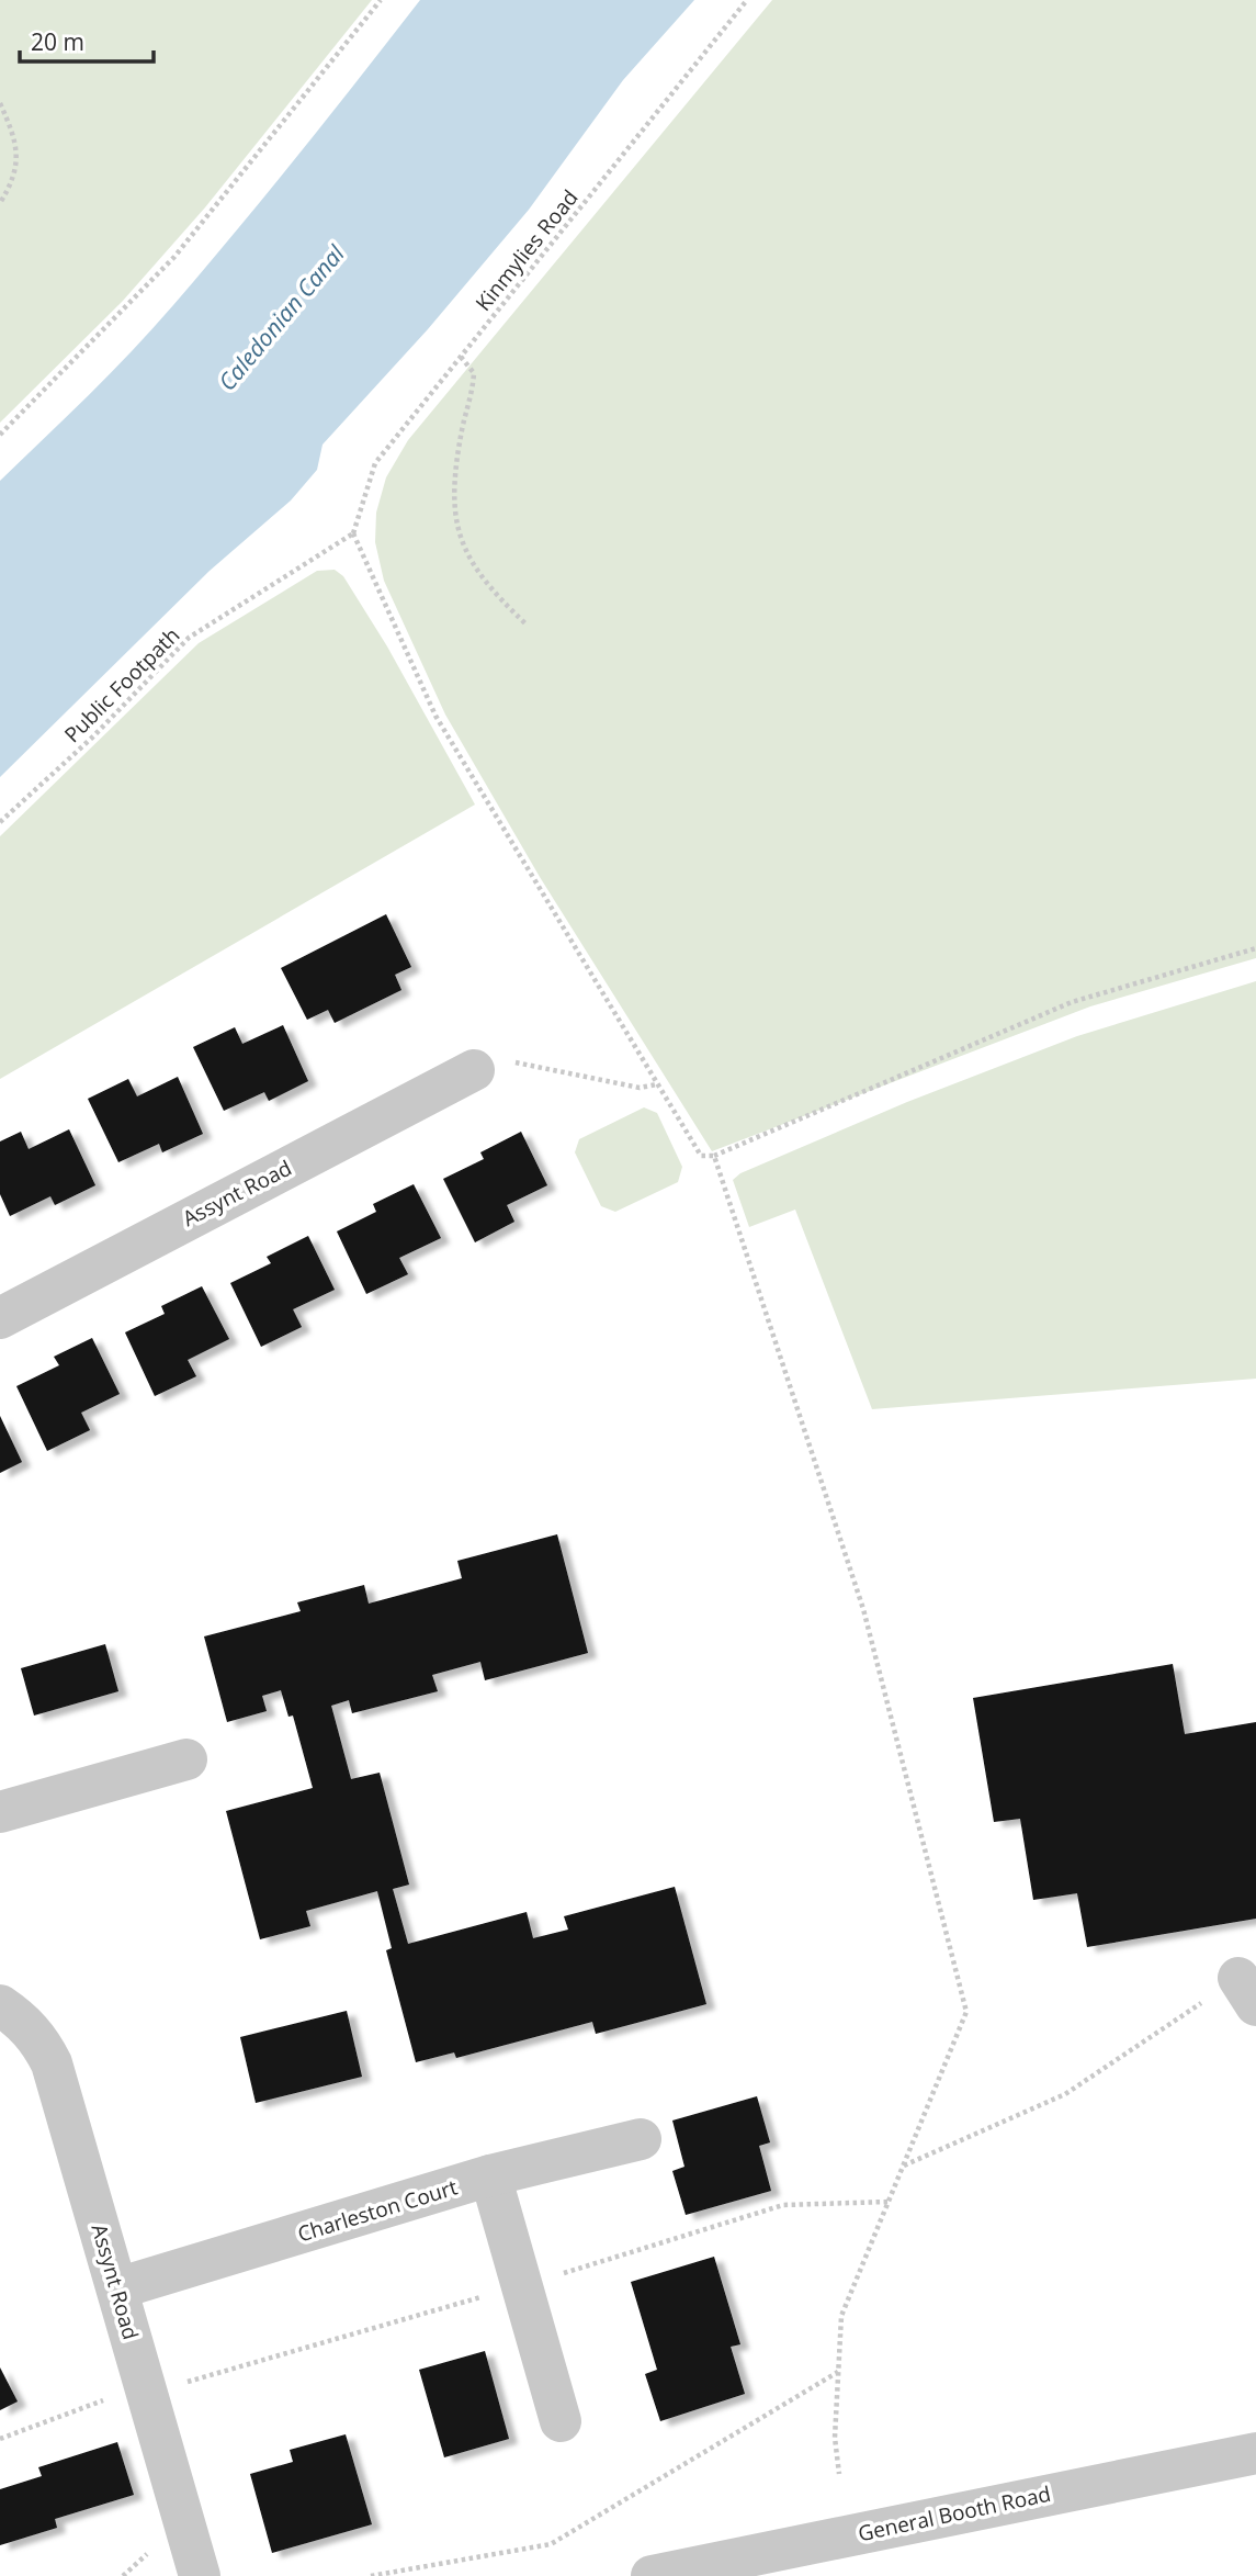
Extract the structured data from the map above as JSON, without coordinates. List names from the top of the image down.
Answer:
{
  "streets": {
    "street": ["Assynt Road", "Charleston Court", "General Booth Road"],
    "path": ["Kinmylies Road", "Public Footpath"]
  },
  "crossings": [
    ["Kinmylies Road", "Public Footpath"],
    ["Assynt Road", "Charleston Court"]
  ],
  "water": ["Caledonian Canal"],
  "scale_bar": "20 m"
}
